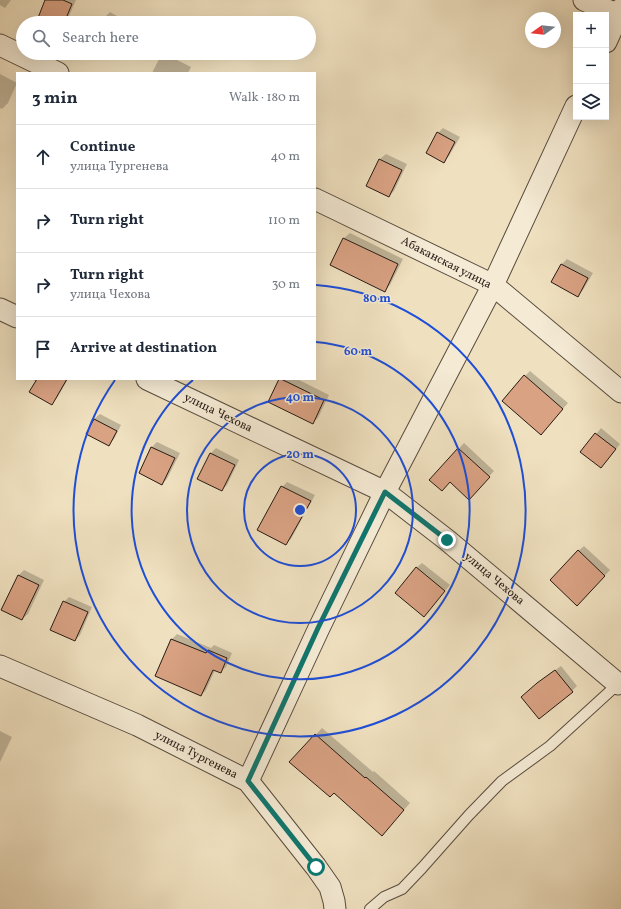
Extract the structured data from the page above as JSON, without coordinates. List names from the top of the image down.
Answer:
{
  "streets": {
    "street": ["Абаканская улица", "улица Чехова", "улица Тургенева"]
  },
  "north": "left",
  "page": {
    "map_buttons": ["+", "−"],
    "search": "Search here",
    "heading": ["3 min", "Walk · 180 m"],
    "list": [
      ["Continue", "улица Тургенева", "40 m"],
      ["Turn right", "110 m"],
      ["Turn right", "улица Чехова", "30 m"],
      "Arrive at destination"
    ]
  },
  "rings": [
    "80 m",
    "60 m",
    "40 m",
    "20 m"
  ]
}
